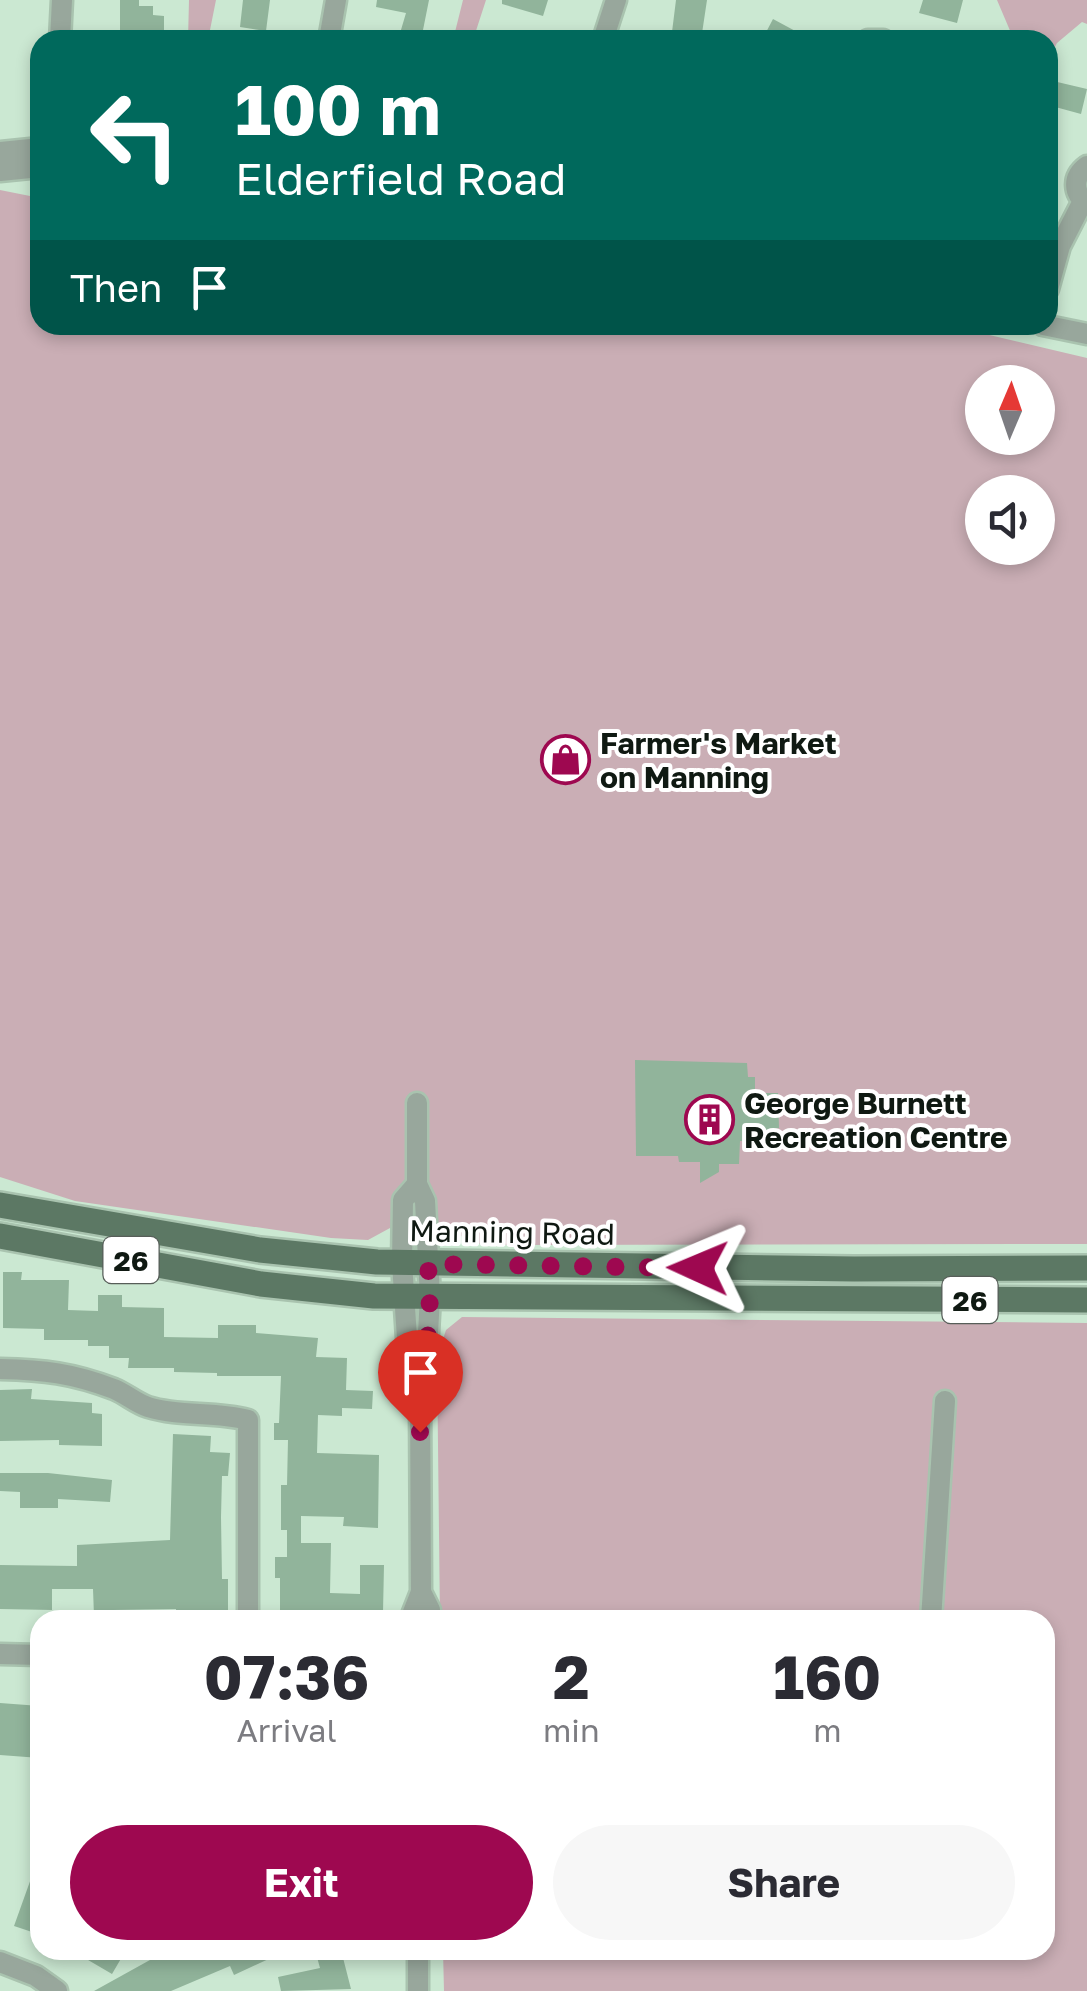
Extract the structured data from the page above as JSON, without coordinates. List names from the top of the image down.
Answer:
{
  "streets": {
    "main road": ["Manning Road", "26"]
  },
  "places": {
    "shop": ["Farmer's Market on Manning"],
    "building": ["George Burnett Recreation Centre"]
  },
  "north": "top",
  "page": {
    "turn": ["100 m", "Elderfield Road"],
    "then": "Then",
    "eta": [
      "07:36",
      "Arrival",
      "2",
      "min",
      "160",
      "m"
    ],
    "buttons": ["Exit", "Share"]
  }
}
